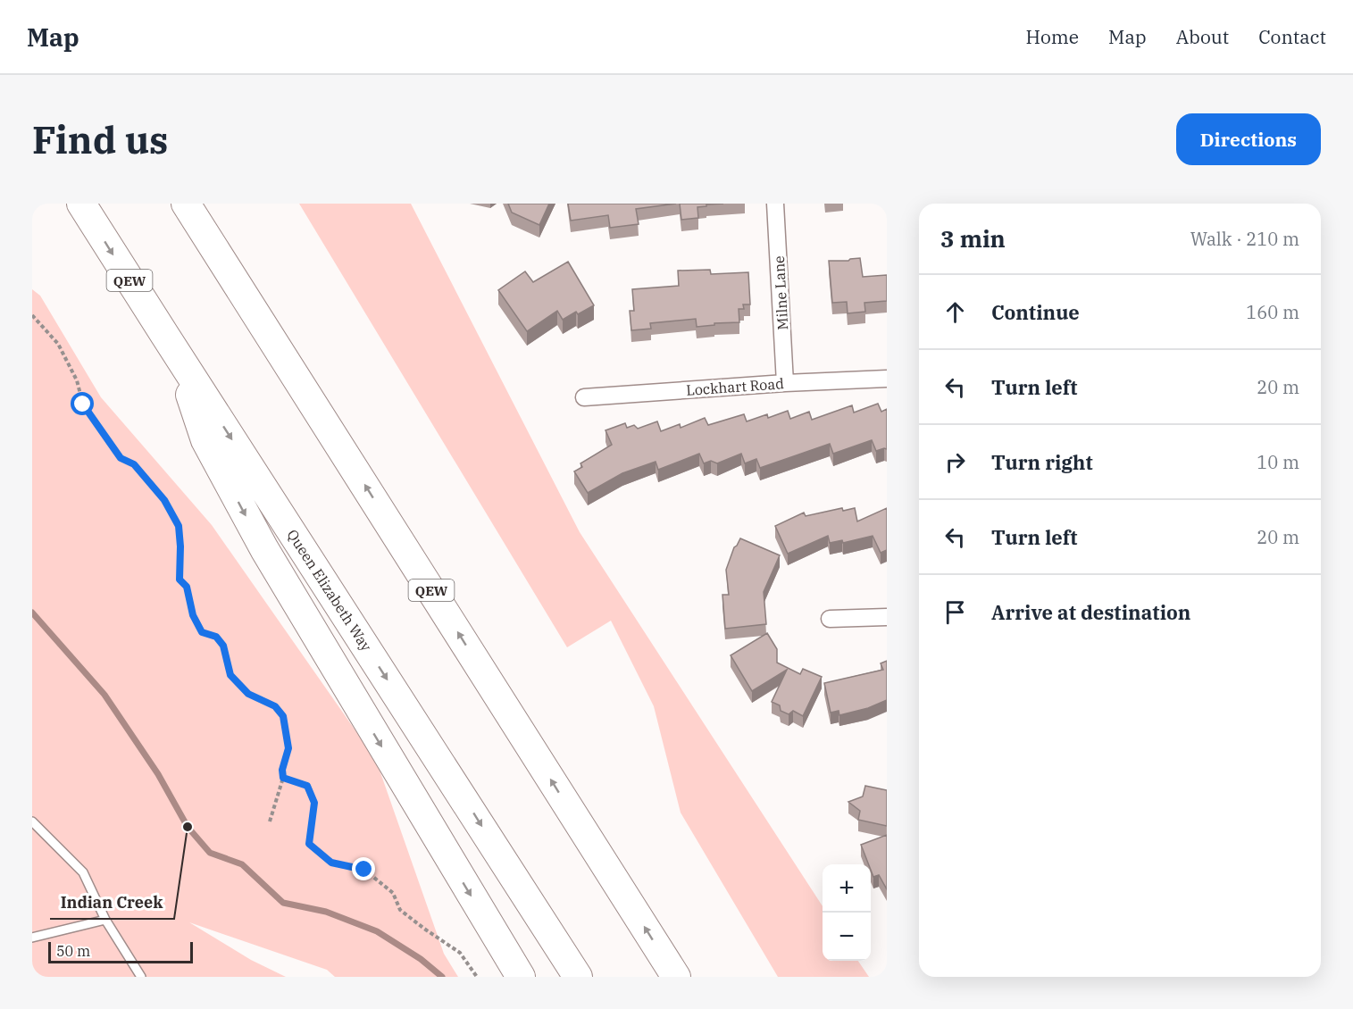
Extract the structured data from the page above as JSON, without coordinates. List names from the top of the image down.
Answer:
{
  "streets": {
    "highway": ["QEW", "Queen Elizabeth Way"],
    "street": ["Milne Lane", "Lockhart Road"]
  },
  "crossings": [
    ["Milne Lane", "Lockhart Road"]
  ],
  "places": ["Indian Creek"],
  "scale_bar": "50 m",
  "page": {
    "header": "Map",
    "nav": [
      "Home",
      "Map",
      "About",
      "Contact"
    ],
    "buttons": "Directions",
    "title": "Find us",
    "heading": ["3 min", "Walk · 210 m"],
    "list": [
      ["Continue", "160 m"],
      ["Turn left", "20 m"],
      ["Turn right", "10 m"],
      ["Turn left", "20 m"],
      "Arrive at destination"
    ],
    "map_buttons": ["+", "−"],
    "scale": "50 m"
  }
}
